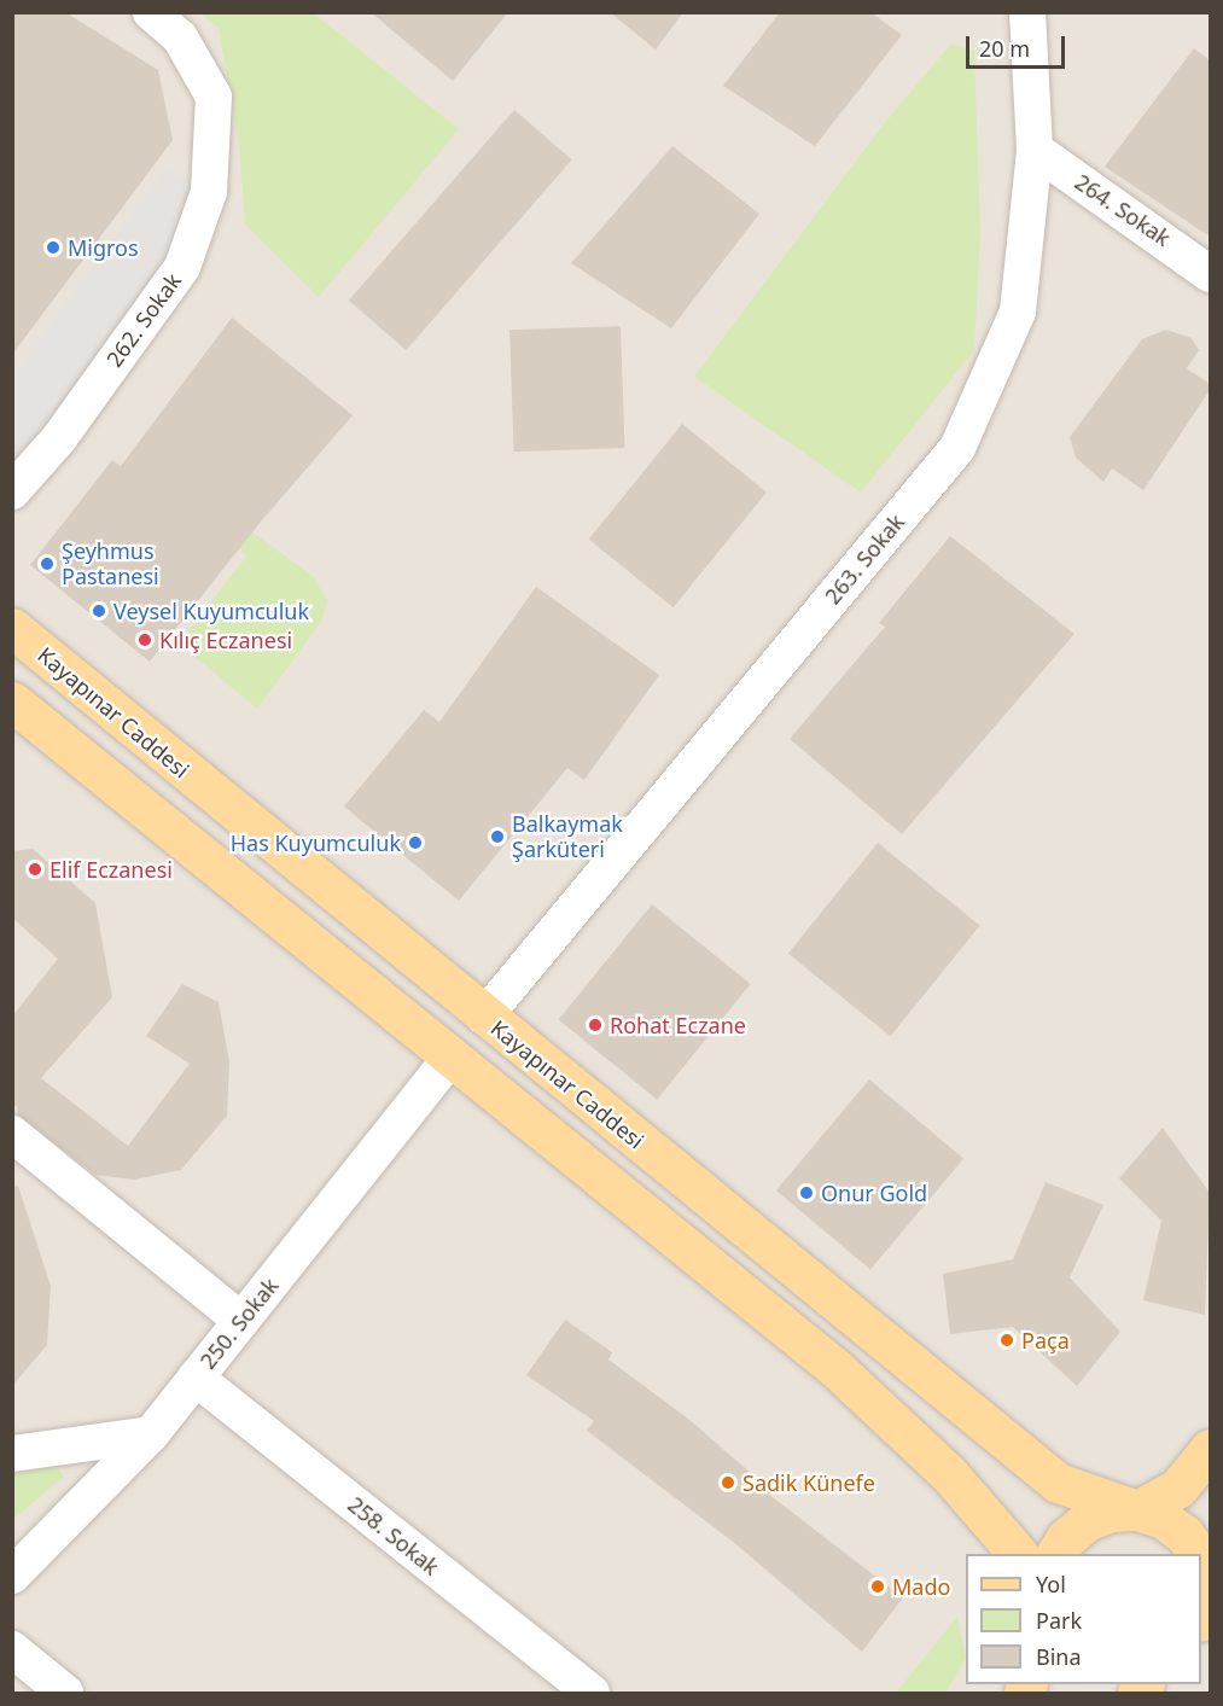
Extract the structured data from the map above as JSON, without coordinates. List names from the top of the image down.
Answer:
{
  "streets": {
    "main road": ["Kayapınar Caddesi"],
    "street": [
      "264. Sokak",
      "262. Sokak",
      "263. Sokak",
      "250. Sokak",
      "258. Sokak"
    ]
  },
  "crossings": [
    ["264. Sokak", "263. Sokak"],
    ["263. Sokak", "Kayapınar Caddesi"],
    ["250. Sokak", "258. Sokak"]
  ],
  "places": [
    "Migros",
    "Şeyhmus Pastanesi",
    "Veysel Kuyumculuk",
    "Kılıç Eczanesi",
    "Balkaymak Şarküteri",
    "Has Kuyumculuk",
    "Elif Eczanesi",
    "Rohat Eczane",
    "Onur Gold",
    "Paça",
    "Sadik Künefe",
    "Mado"
  ],
  "legend": ["Yol", "Park", "Bina"],
  "scale_bar": "20 m"
}
